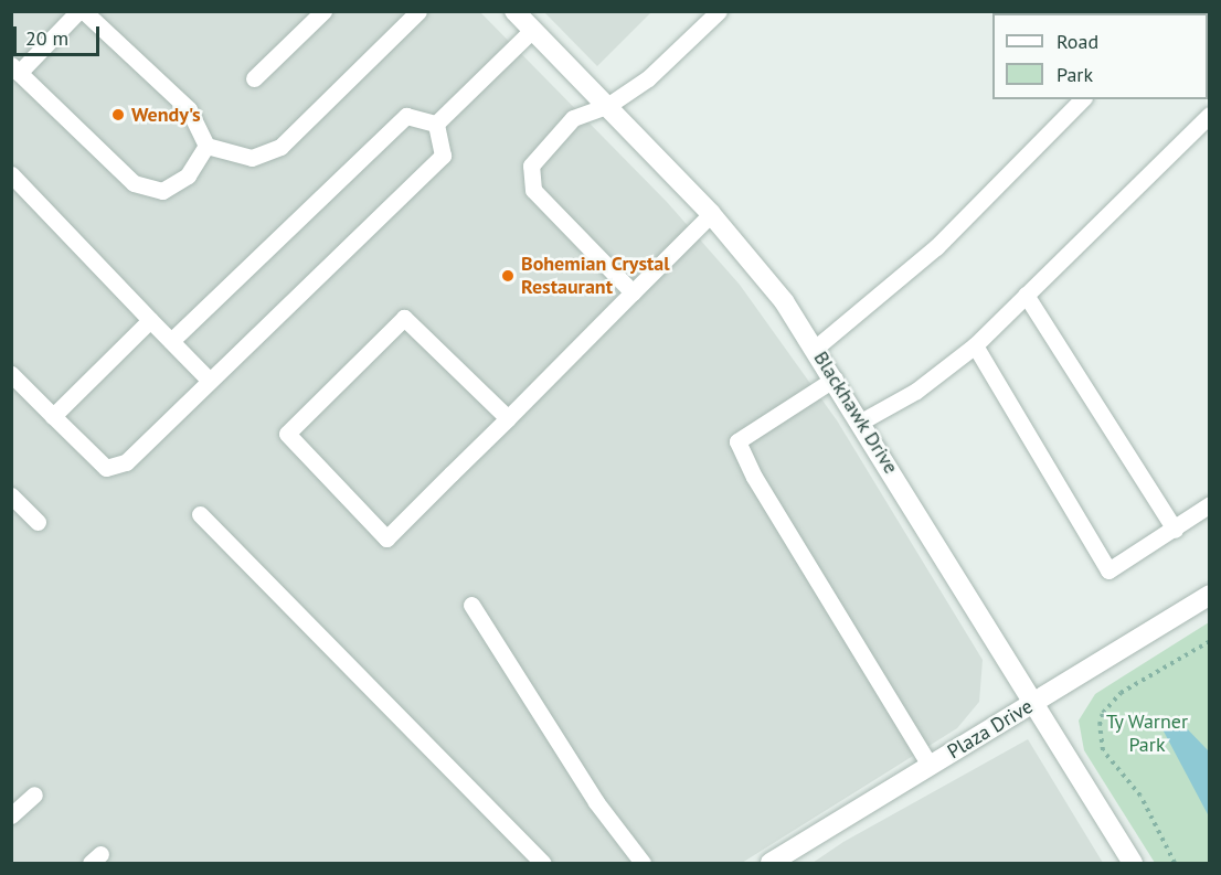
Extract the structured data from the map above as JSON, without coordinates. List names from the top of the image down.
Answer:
{
  "streets": {
    "street": ["Blackhawk Drive", "Plaza Drive"]
  },
  "crossings": [
    ["Blackhawk Drive", "Plaza Drive"]
  ],
  "parks": ["Ty Warner Park"],
  "places": ["Wendy's", "Bohemian Crystal Restaurant"],
  "legend": ["Road", "Park"],
  "scale_bar": "20 m"
}
